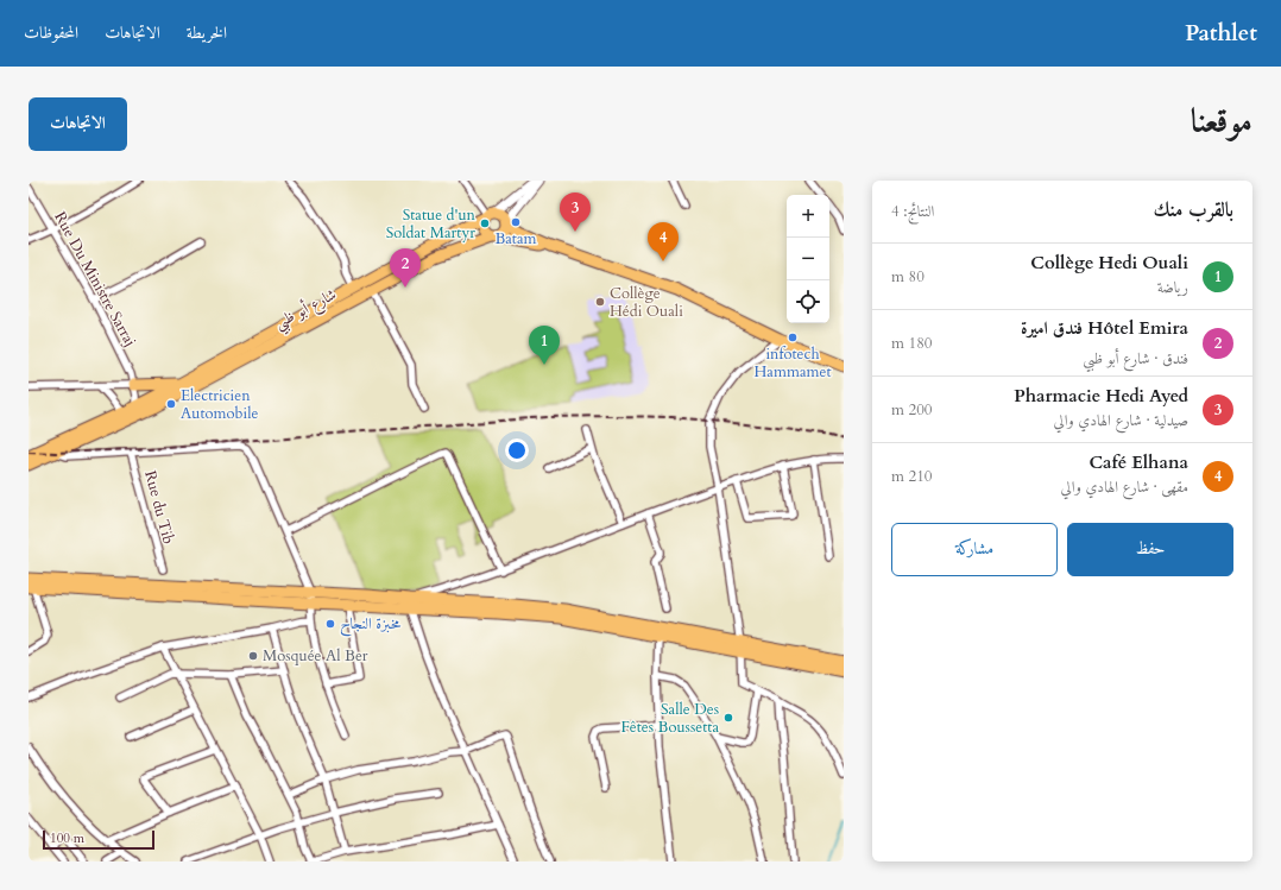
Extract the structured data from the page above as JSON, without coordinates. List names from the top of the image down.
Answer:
{
  "streets": {
    "main road": ["شارع أبو ظبي"],
    "street": ["Rue Du Ministre Sarraj", "Rue du Tib"]
  },
  "crossings": [
    ["Rue Du Ministre Sarraj", "شارع أبو ظبي"]
  ],
  "places": [
    "Batam",
    "Statue d'un Soldat Martyr",
    "Collège Hédi Ouali",
    "infotech Hammamet",
    "Electricien Automobile",
    "مخبزة النجاح",
    "Mosquée Al Ber",
    "Salle Des Fêtes Boussetta"
  ],
  "scale_bar": "100 m",
  "page": {
    "header": "Pathlet",
    "nav": ["الخريطة", "الاتجاهات", "المحفوظات"],
    "title": "موقعنا",
    "buttons": [
      "الاتجاهات",
      ["حفظ", "مشاركة"]
    ],
    "heading": ["بالقرب منك", "النتائج: 4"],
    "pins": [
      "3",
      "4",
      "2",
      "1"
    ],
    "map_buttons": ["+", "−"],
    "list": [
      {
        "mark": "1",
        "name": "Collège Hedi Ouali",
        "note": "رياضة",
        "value": "80 m"
      },
      {
        "mark": "2",
        "name": "Hôtel Emira فندق اميرة",
        "note": "فندق · شارع أبو ظبي",
        "value": "180 m"
      },
      {
        "mark": "3",
        "name": "Pharmacie Hedi Ayed",
        "note": "صيدلية · شارع الهادي والي",
        "value": "200 m"
      },
      {
        "mark": "4",
        "name": "Café Elhana",
        "note": "مقهى · شارع الهادي والي",
        "value": "210 m"
      }
    ],
    "scale": "100 m"
  }
}
